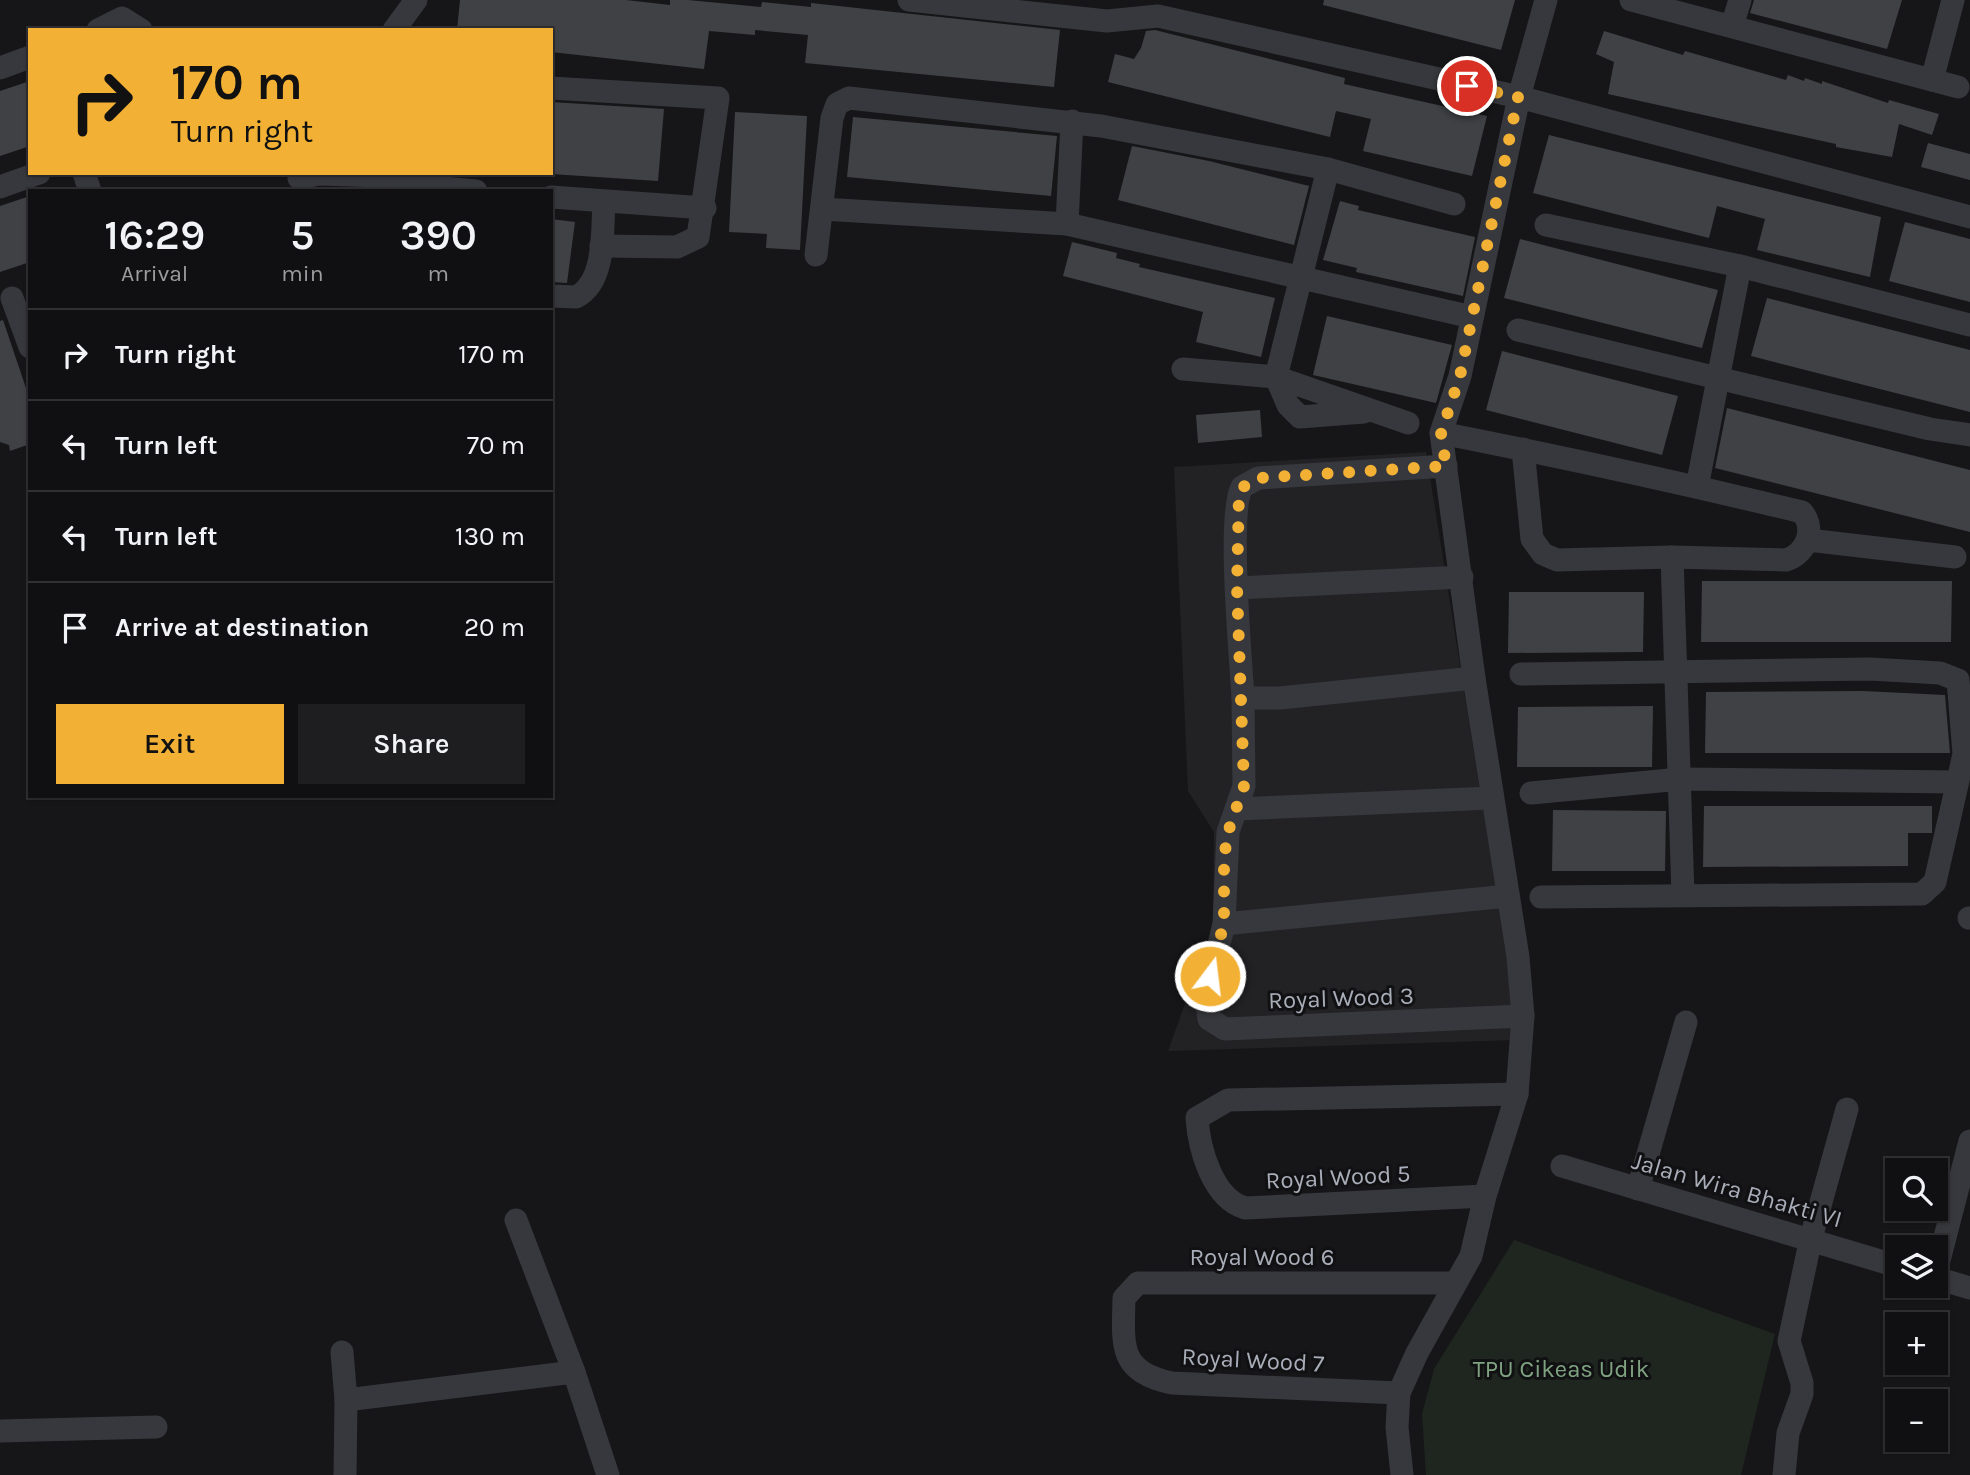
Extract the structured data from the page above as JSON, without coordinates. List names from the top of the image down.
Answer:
{
  "streets": {
    "street": [
      "Royal Wood 3",
      "Royal Wood 5",
      "Jalan Wira Bhakti VI",
      "Royal Wood 6",
      "Royal Wood 7"
    ]
  },
  "crossings": [
    ["Royal Wood 6", "Royal Wood 7"]
  ],
  "parks": ["TPU Cikeas Udik"],
  "page": {
    "turn": ["170 m", "Turn right"],
    "eta": [
      "16:29",
      "Arrival",
      "5",
      "min",
      "390",
      "m"
    ],
    "list": [
      {
        "name": "Turn right",
        "value": "170 m"
      },
      {
        "name": "Turn left",
        "value": "70 m"
      },
      {
        "name": "Turn left",
        "value": "130 m"
      },
      {
        "name": "Arrive at destination",
        "value": "20 m"
      }
    ],
    "buttons": ["Exit", "Share"],
    "map_buttons": ["+", "−"]
  }
}
